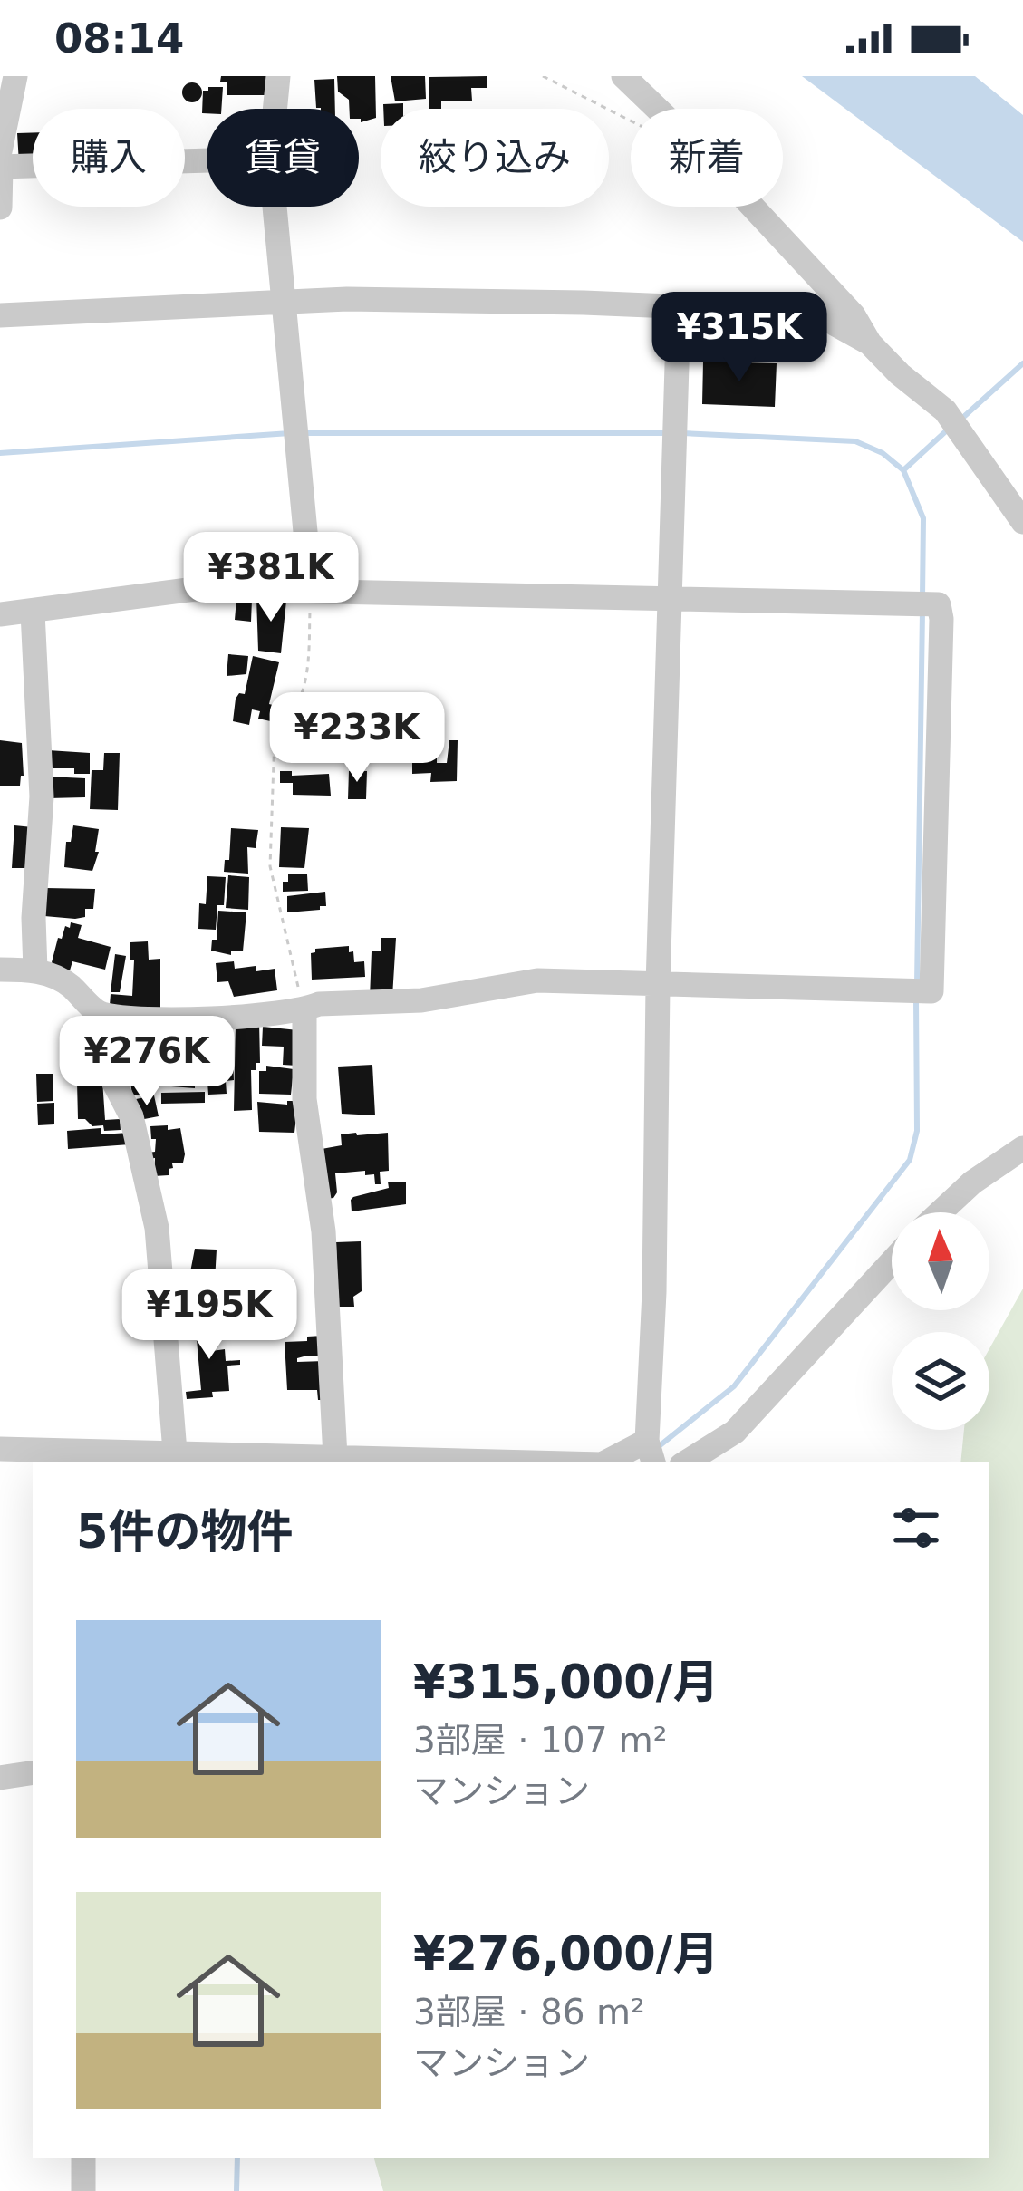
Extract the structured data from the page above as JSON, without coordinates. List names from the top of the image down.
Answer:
{
  "north": "top",
  "page": {
    "status": "08:14",
    "chip": [
      "購入",
      "賃貸",
      "絞り込み",
      "新着"
    ],
    "price": [
      "¥315K",
      "¥381K",
      "¥233K",
      "¥276K",
      "¥195K"
    ],
    "heading": "5件の物件",
    "list": [
      {
        "name": "¥315,000/月",
        "note": "3部屋 · 107 m² · マンション"
      },
      {
        "name": "¥276,000/月",
        "note": "3部屋 · 86 m² · マンション"
      }
    ]
  }
}
